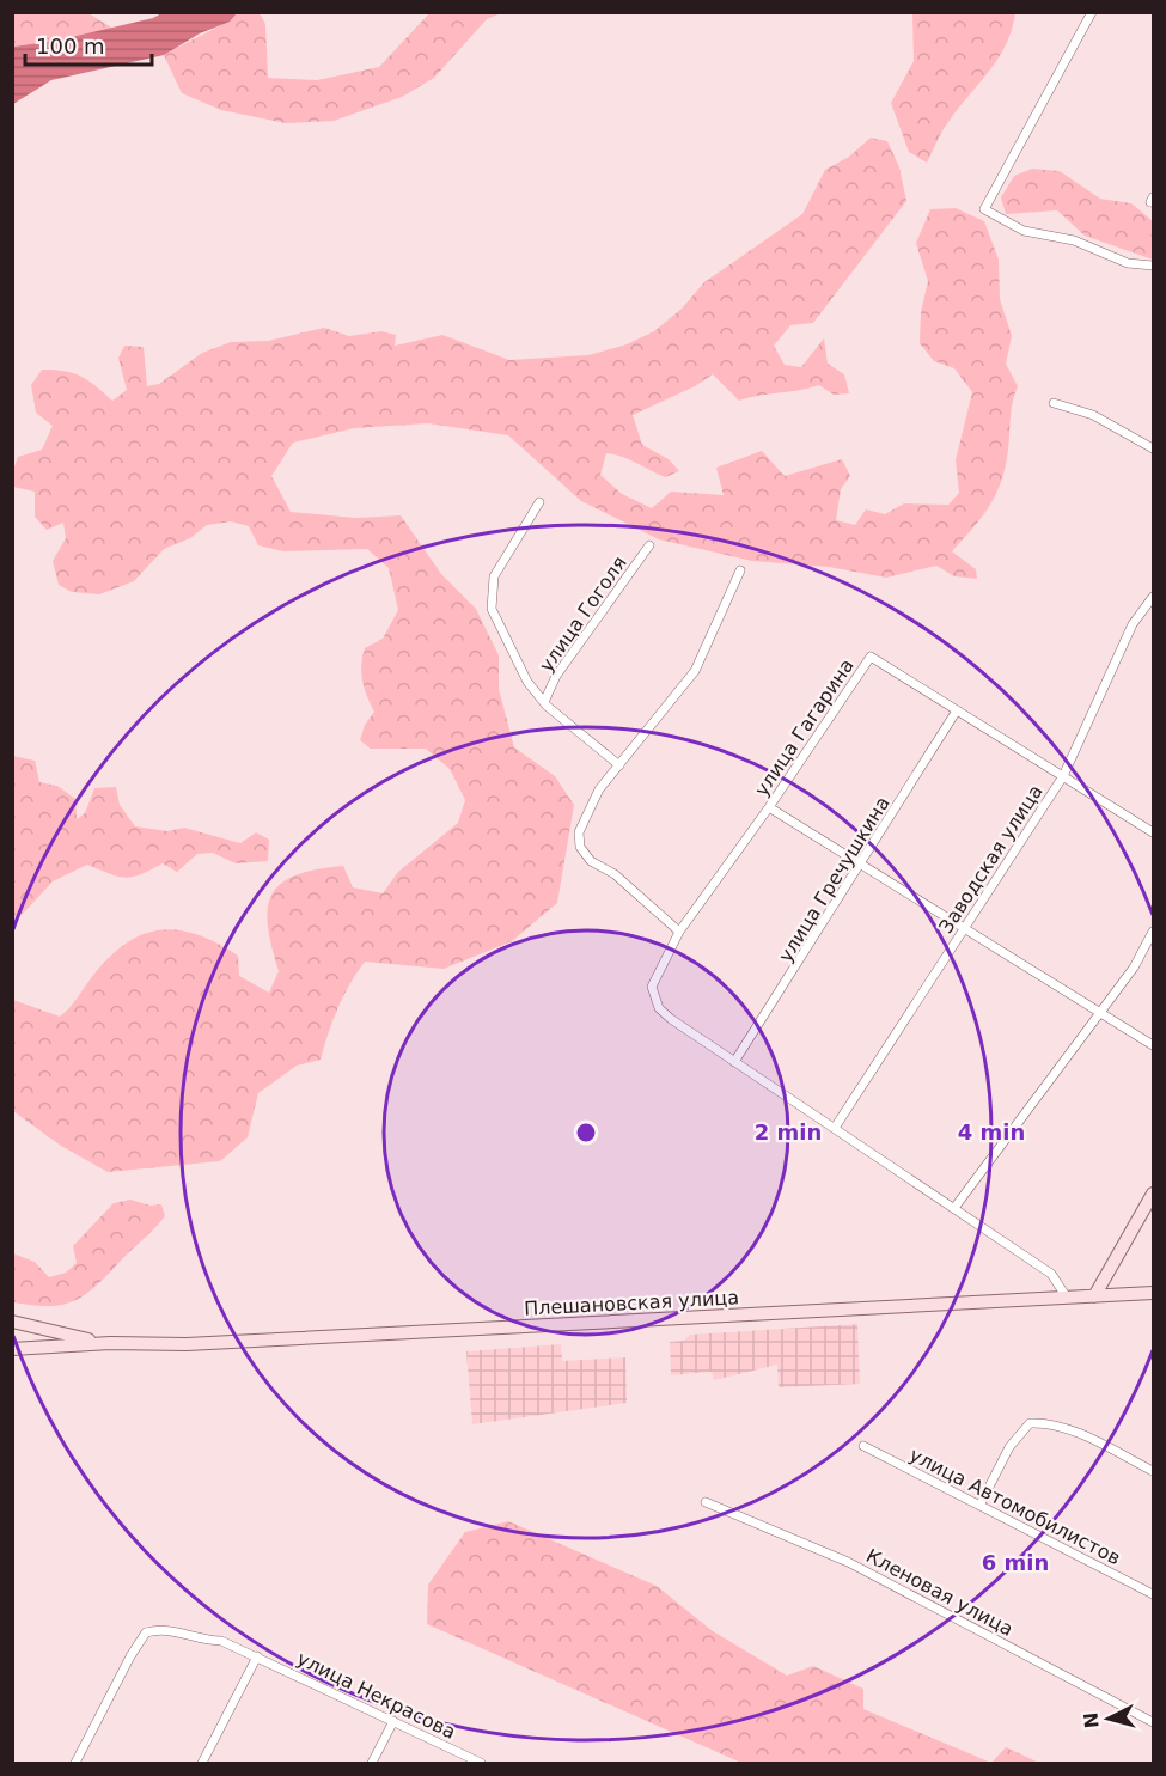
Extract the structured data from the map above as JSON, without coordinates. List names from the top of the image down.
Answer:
{
  "streets": {
    "main road": ["Плешановская улица"],
    "street": [
      "улица Гоголя",
      "улица Гагарина",
      "Заводская улица",
      "улица Гречушкина",
      "улица Автомобилистов",
      "Кленовая улица",
      "улица Некрасова"
    ]
  },
  "crossings": [
    ["улица Гагарина", "Заводская улица"],
    ["улица Гагарина", "улица Гречушкина"]
  ],
  "scale_bar": "100 m",
  "north": "left",
  "rings": ["2 min", "4 min", "6 min"]
}
